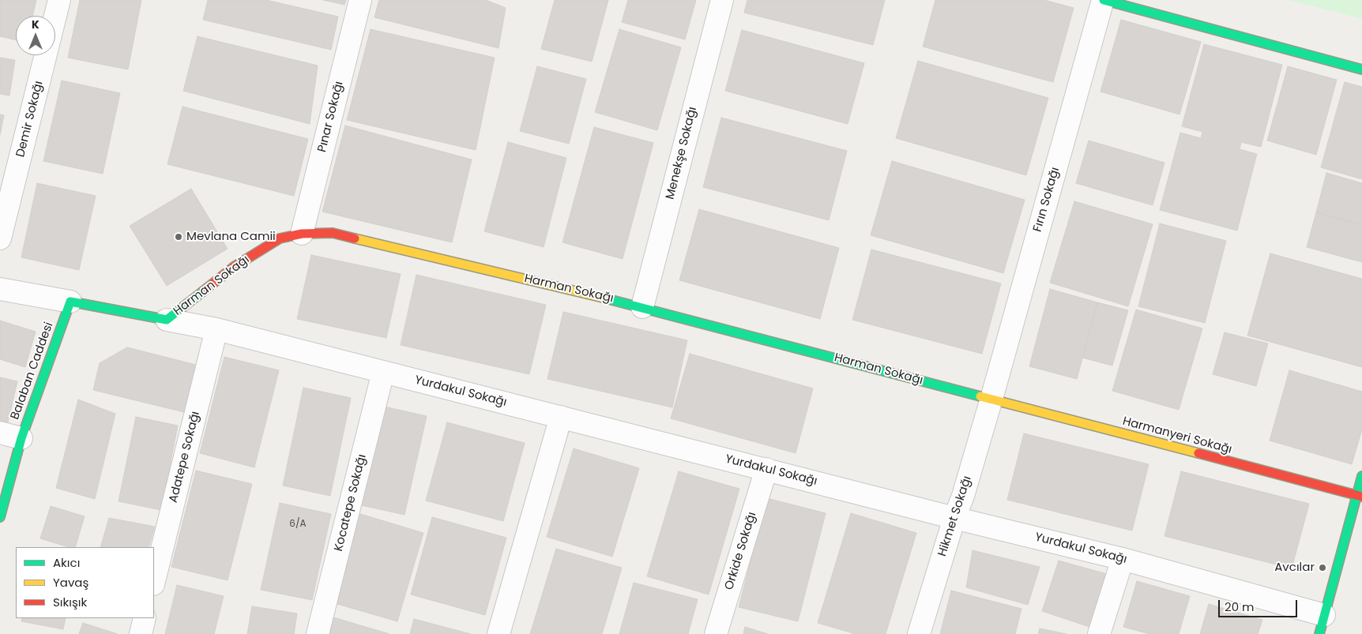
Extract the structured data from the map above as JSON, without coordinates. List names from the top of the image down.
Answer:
{
  "streets": {
    "street": [
      "Pınar Sokağı",
      "Demir Sokağı",
      "Menekşe Sokağı",
      "Fırın Sokağı",
      "Harman Sokağı",
      "Balaban Caddesi",
      "Yurdakul Sokağı",
      "Harmanyeri Sokağı",
      "Adatepe Sokağı",
      "Kocatepe Sokağı",
      "Hikmet Sokağı",
      "Orkide Sokağı"
    ]
  },
  "crossings": [
    ["Pınar Sokağı", "Harman Sokağı"],
    ["Menekşe Sokağı", "Harman Sokağı"],
    ["Fırın Sokağı", "Harman Sokağı"],
    ["Fırın Sokağı", "Harmanyeri Sokağı"],
    ["Fırın Sokağı", "Hikmet Sokağı"],
    ["Harman Sokağı", "Balaban Caddesi"],
    ["Harman Sokağı", "Yurdakul Sokağı"],
    ["Harman Sokağı", "Harmanyeri Sokağı"],
    ["Harman Sokağı", "Adatepe Sokağı"],
    ["Harman Sokağı", "Hikmet Sokağı"],
    ["Yurdakul Sokağı", "Adatepe Sokağı"],
    ["Yurdakul Sokağı", "Kocatepe Sokağı"],
    ["Yurdakul Sokağı", "Hikmet Sokağı"],
    ["Yurdakul Sokağı", "Orkide Sokağı"],
    ["Harmanyeri Sokağı", "Hikmet Sokağı"]
  ],
  "places": ["Mevlana Camii", "Avcılar"],
  "house_numbers": ["6/A"],
  "legend": ["Akıcı", "Yavaş", "Sıkışık"],
  "scale_bar": "20 m",
  "north": "top"
}
